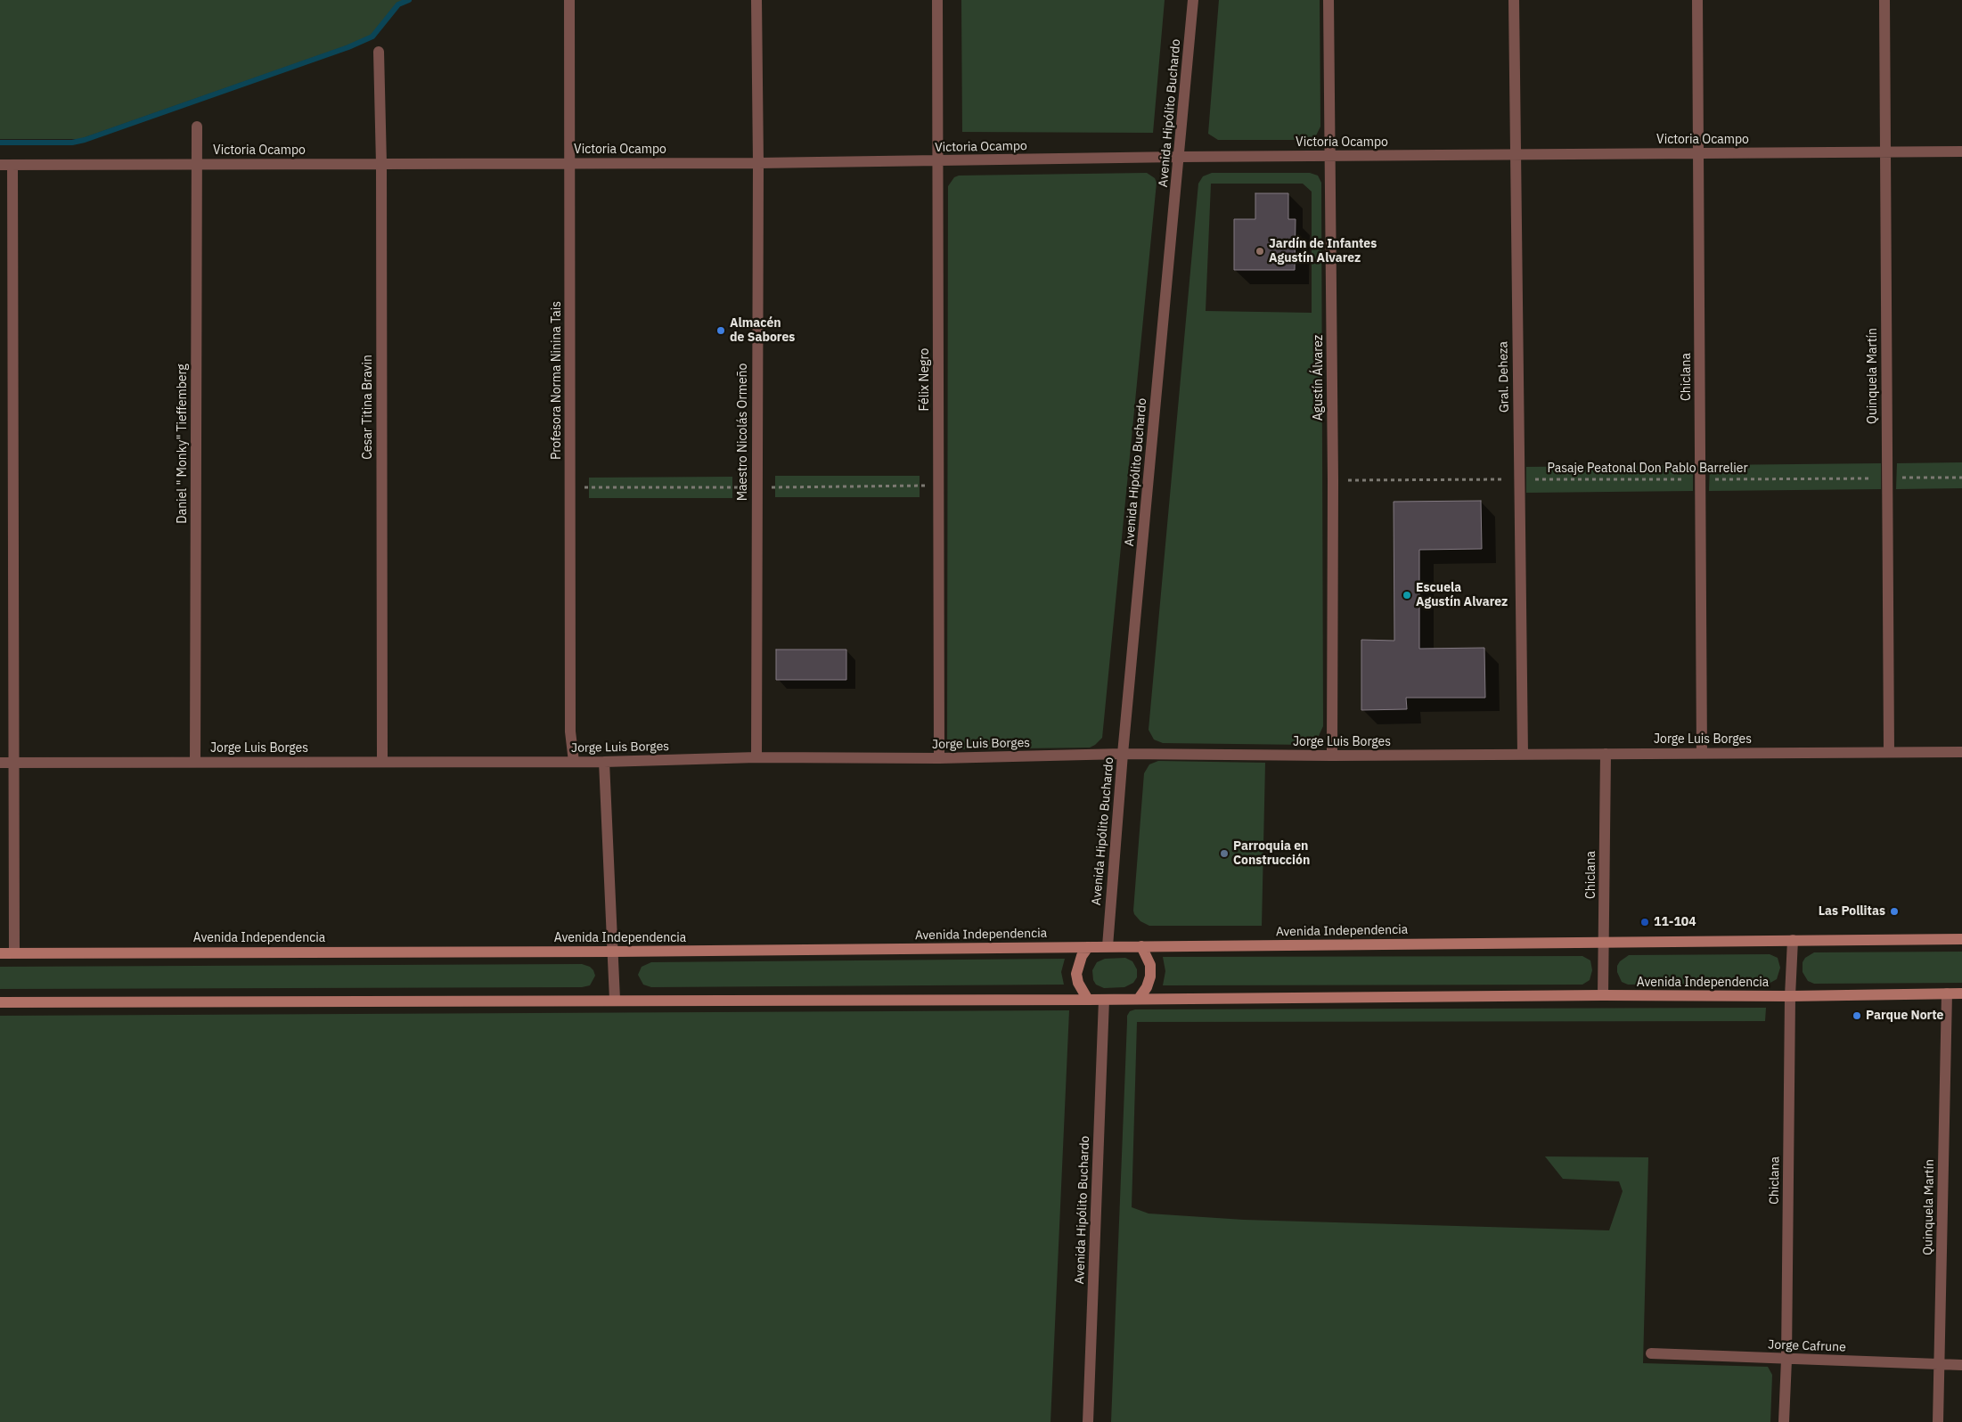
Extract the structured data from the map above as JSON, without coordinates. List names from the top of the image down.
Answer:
{
  "streets": {
    "main road": ["Avenida Independencia"],
    "street": [
      "Avenida Hipólito Buchardo",
      "Victoria Ocampo",
      "Quinquela Martín",
      "Gral. Deheza",
      "Chiclana",
      "Agustín Álvarez",
      "Félix Negro",
      "Profesora Norma Ninina Tais",
      "Cesar Titina Bravin",
      "Maestro Nicolás Ormeño",
      "Daniel \" Monky\" Tieffemberg",
      "Jorge Luis Borges",
      "Jorge Cafrune"
    ],
    "path": ["Pasaje Peatonal Don Pablo Barrelier"]
  },
  "crossings": [
    ["Avenida Hipólito Buchardo", "Victoria Ocampo"],
    ["Avenida Hipólito Buchardo", "Jorge Luis Borges"],
    ["Avenida Hipólito Buchardo", "Avenida Independencia"],
    ["Victoria Ocampo", "Quinquela Martín"],
    ["Victoria Ocampo", "Gral. Deheza"],
    ["Victoria Ocampo", "Chiclana"],
    ["Victoria Ocampo", "Agustín Álvarez"],
    ["Victoria Ocampo", "Félix Negro"],
    ["Victoria Ocampo", "Profesora Norma Ninina Tais"],
    ["Victoria Ocampo", "Cesar Titina Bravin"],
    ["Victoria Ocampo", "Maestro Nicolás Ormeño"],
    ["Victoria Ocampo", "Daniel \" Monky\" Tieffemberg"],
    ["Quinquela Martín", "Pasaje Peatonal Don Pablo Barrelier"],
    ["Quinquela Martín", "Jorge Luis Borges"],
    ["Quinquela Martín", "Avenida Independencia"],
    ["Quinquela Martín", "Jorge Cafrune"],
    ["Gral. Deheza", "Pasaje Peatonal Don Pablo Barrelier"],
    ["Gral. Deheza", "Jorge Luis Borges"],
    ["Chiclana", "Pasaje Peatonal Don Pablo Barrelier"],
    ["Chiclana", "Jorge Luis Borges"],
    ["Chiclana", "Avenida Independencia"],
    ["Chiclana", "Jorge Cafrune"],
    ["Agustín Álvarez", "Pasaje Peatonal Don Pablo Barrelier"],
    ["Agustín Álvarez", "Jorge Luis Borges"],
    ["Félix Negro", "Jorge Luis Borges"],
    ["Profesora Norma Ninina Tais", "Jorge Luis Borges"],
    ["Cesar Titina Bravin", "Jorge Luis Borges"],
    ["Maestro Nicolás Ormeño", "Jorge Luis Borges"],
    ["Daniel \" Monky\" Tieffemberg", "Jorge Luis Borges"]
  ],
  "places": [
    "Jardín de Infantes Agustín Alvarez",
    "Almacén de Sabores",
    "Escuela Agustín Alvarez",
    "Parroquia en Construcción",
    "Las Pollitas",
    "11-104",
    "Parque Norte"
  ]
}
